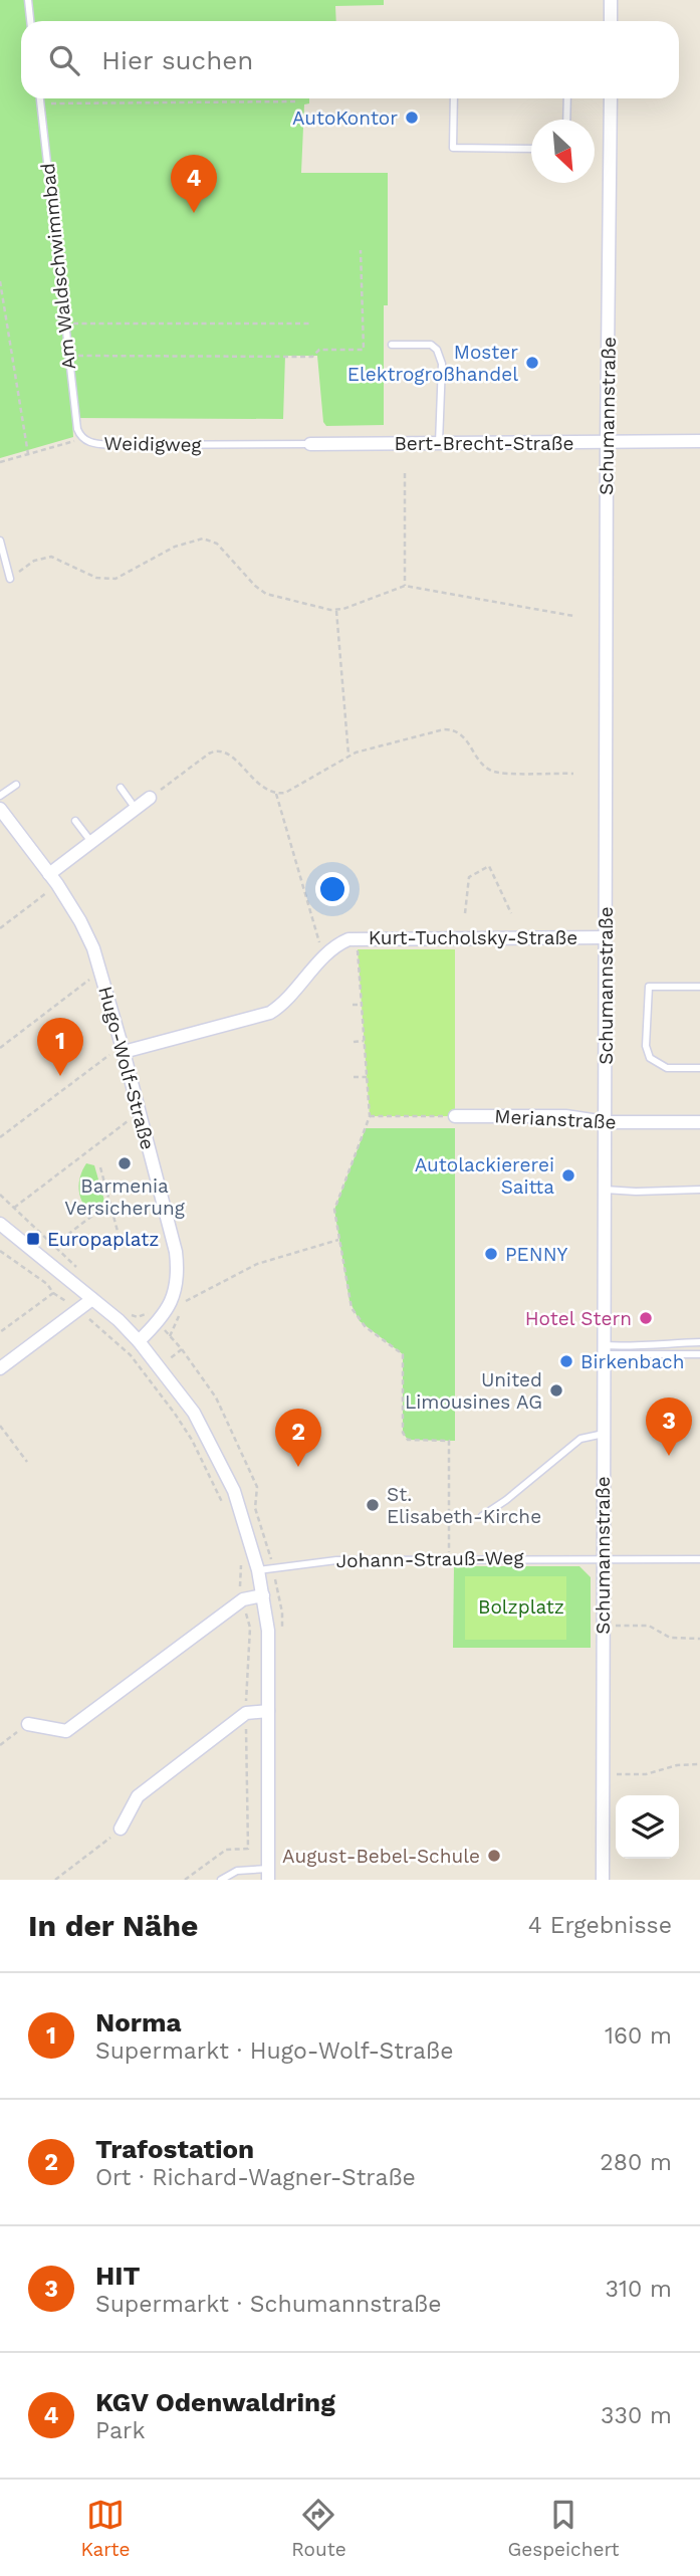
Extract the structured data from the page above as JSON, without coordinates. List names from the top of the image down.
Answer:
{
  "streets": {
    "street": [
      "Schumannstraße",
      "Bert-Brecht-Straße",
      "Kurt-Tucholsky-Straße",
      "Hugo-Wolf-Straße",
      "Merianstraße"
    ],
    "lane": ["Am Waldschwimmbad", "Weidigweg", "Johann-Strauß-Weg"]
  },
  "crossings": [
    ["Am Waldschwimmbad", "Weidigweg"],
    ["Schumannstraße", "Bert-Brecht-Straße"],
    ["Schumannstraße", "Kurt-Tucholsky-Straße"],
    ["Schumannstraße", "Merianstraße"],
    ["Schumannstraße", "Johann-Strauß-Weg"],
    ["Bert-Brecht-Straße", "Weidigweg"],
    ["Kurt-Tucholsky-Straße", "Hugo-Wolf-Straße"]
  ],
  "parks": ["Bolzplatz"],
  "places": {
    "other": [
      "AutoKontor",
      "Moster Elektrogroßhandel",
      "Barmenia Versicherung",
      "Autolackiererei Saitta",
      "PENNY",
      "Hotel Stern",
      "Birkenbach",
      "United Limousines AG",
      "St. Elisabeth-Kirche",
      "August-Bebel-Schule"
    ],
    "transit": ["Europaplatz"]
  },
  "north": "bottom right",
  "page": {
    "search": "Hier suchen",
    "pins": [
      "4",
      "1",
      "3",
      "2"
    ],
    "heading": ["In der Nähe", "4 Ergebnisse"],
    "list": [
      {
        "mark": "1",
        "name": "Norma",
        "note": "Supermarkt · Hugo-Wolf-Straße",
        "value": "160 m"
      },
      {
        "mark": "2",
        "name": "Trafostation",
        "note": "Ort · Richard-Wagner-Straße",
        "value": "280 m"
      },
      {
        "mark": "3",
        "name": "HIT",
        "note": "Supermarkt · Schumannstraße",
        "value": "310 m"
      },
      {
        "mark": "4",
        "name": "KGV Odenwaldring",
        "note": "Park",
        "value": "330 m"
      }
    ],
    "nav": ["Karte", "Route", "Gespeichert"]
  }
}
